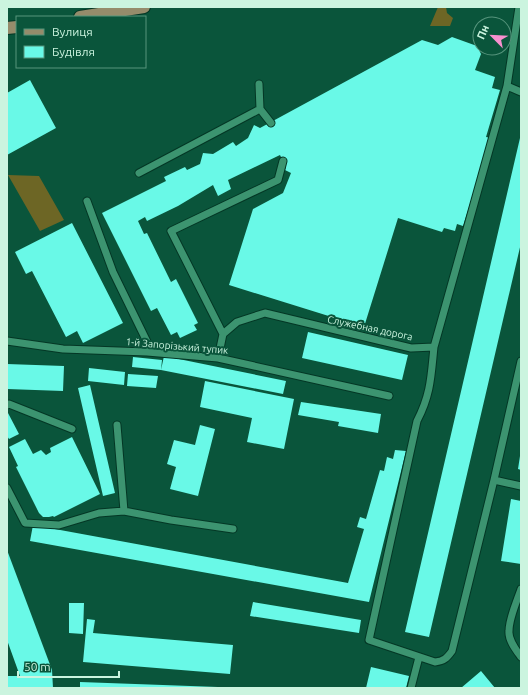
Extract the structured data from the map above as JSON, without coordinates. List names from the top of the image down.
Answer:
{
  "streets": {
    "lane": ["Служебная дорога", "1-й Запорізький тупик"]
  },
  "legend": ["Вулиця", "Будівля"],
  "scale_bar": "50 m",
  "north": "top left"
}
